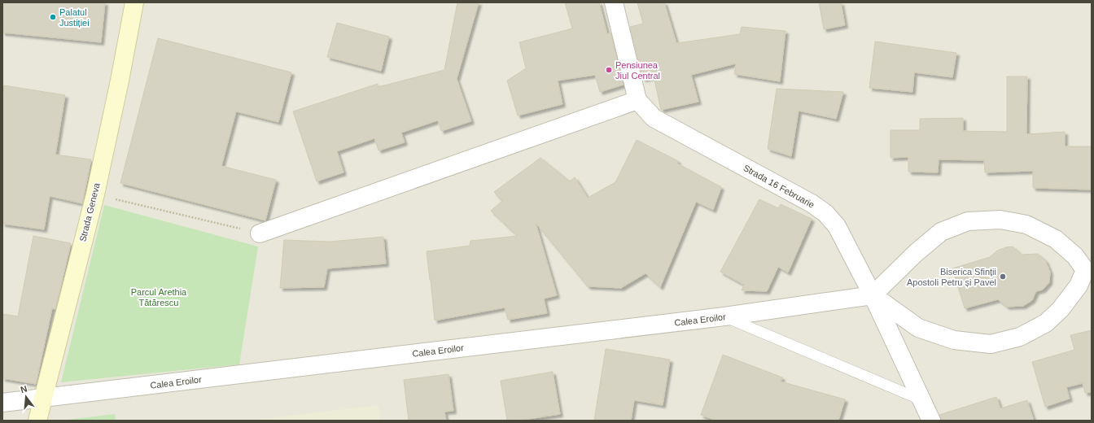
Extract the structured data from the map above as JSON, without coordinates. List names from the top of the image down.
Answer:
{
  "streets": {
    "street": ["Strada 16 Februarie", "Strada Geneva", "Calea Eroilor"]
  },
  "crossings": [
    ["Strada 16 Februarie", "Calea Eroilor"],
    ["Strada Geneva", "Calea Eroilor"]
  ],
  "parks": ["Parcul Arethia Tătărescu"],
  "places": ["Palatul Justiției", "Pensiunea Jiul Central", "Biserica Sfinții Apostoli Petru și Pavel"],
  "north": "top"
}
